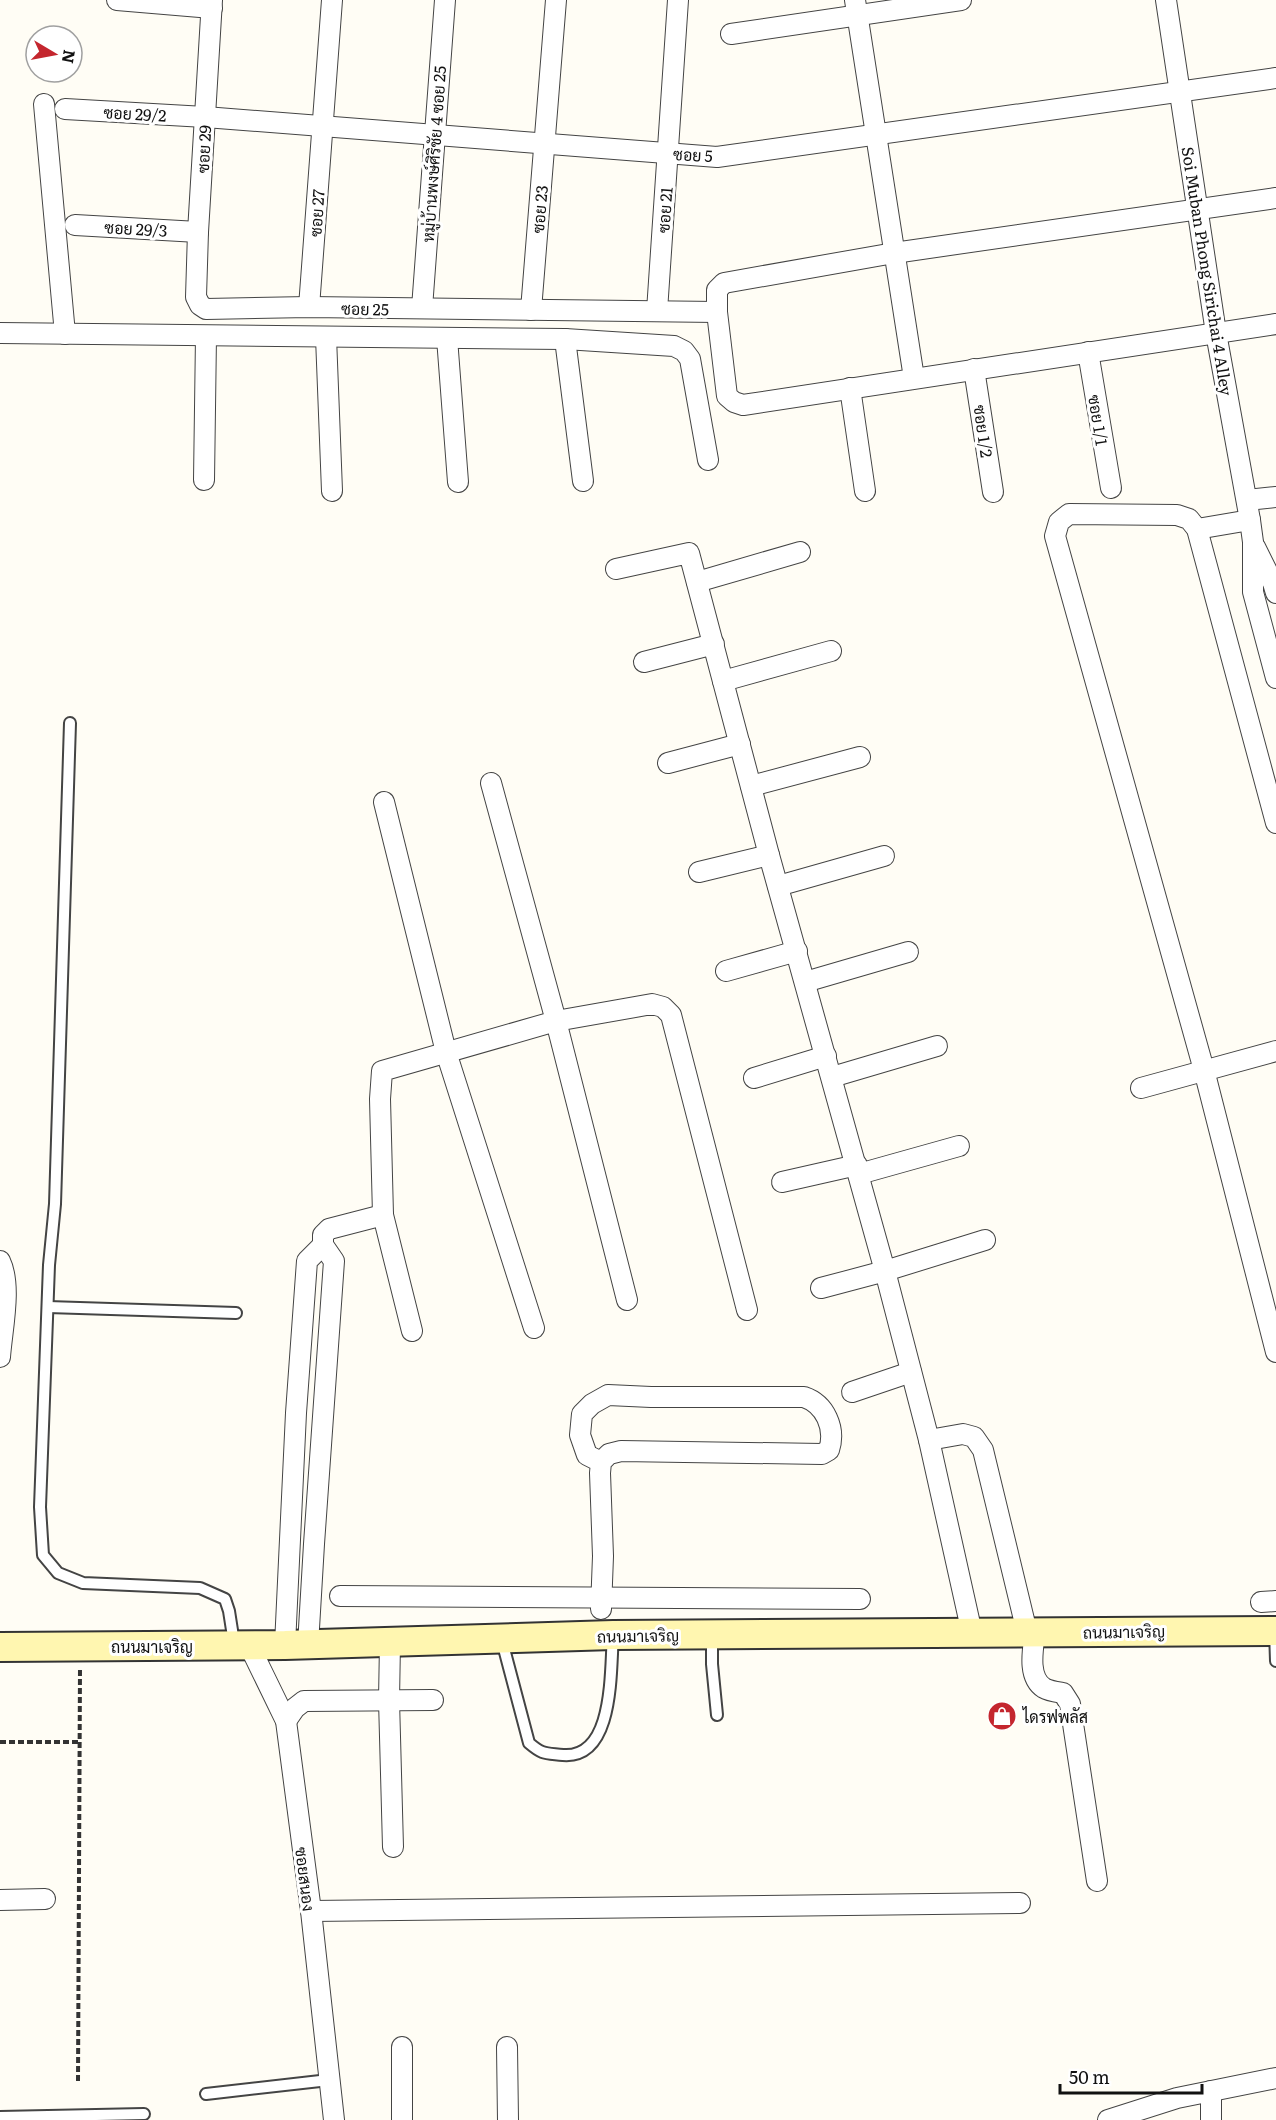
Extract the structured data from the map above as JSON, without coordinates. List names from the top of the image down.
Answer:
{
  "streets": {
    "main road": ["ถนนมาเจริญ"],
    "street": [
      "ซอย 29/2",
      "ซอย 29",
      "หมู่บ้านพงษ์ศิริชัย 4 ซอย 25",
      "ซอย 5",
      "ซอย 23",
      "ซอย 21",
      "ซอย 27",
      "ซอย 29/3",
      "Soi Muban Phong Sirichai 4 Alley",
      "ซอย 25",
      "ซอย 1/1",
      "ซอย 1/2",
      "ซอยสนอง"
    ]
  },
  "crossings": [
    ["ซอย 29/2", "ซอย 29"],
    ["ซอย 29/2", "ซอย 5"],
    ["ซอย 29", "ซอย 5"],
    ["ซอย 29", "ซอย 27"],
    ["ซอย 29", "ซอย 29/3"],
    ["ซอย 29", "ซอย 25"],
    ["หมู่บ้านพงษ์ศิริชัย 4 ซอย 25", "ซอย 5"],
    ["หมู่บ้านพงษ์ศิริชัย 4 ซอย 25", "ซอย 25"],
    ["ซอย 5", "ซอย 23"],
    ["ซอย 5", "ซอย 21"],
    ["ซอย 5", "ซอย 27"],
    ["ซอย 5", "Soi Muban Phong Sirichai 4 Alley"],
    ["ซอย 27", "ซอย 25"],
    ["ถนนมาเจริญ", "ซอยสนอง"]
  ],
  "places": {
    "shop": ["ไดรฟพลัส"]
  },
  "scale_bar": "50 m",
  "north": "right"
}
